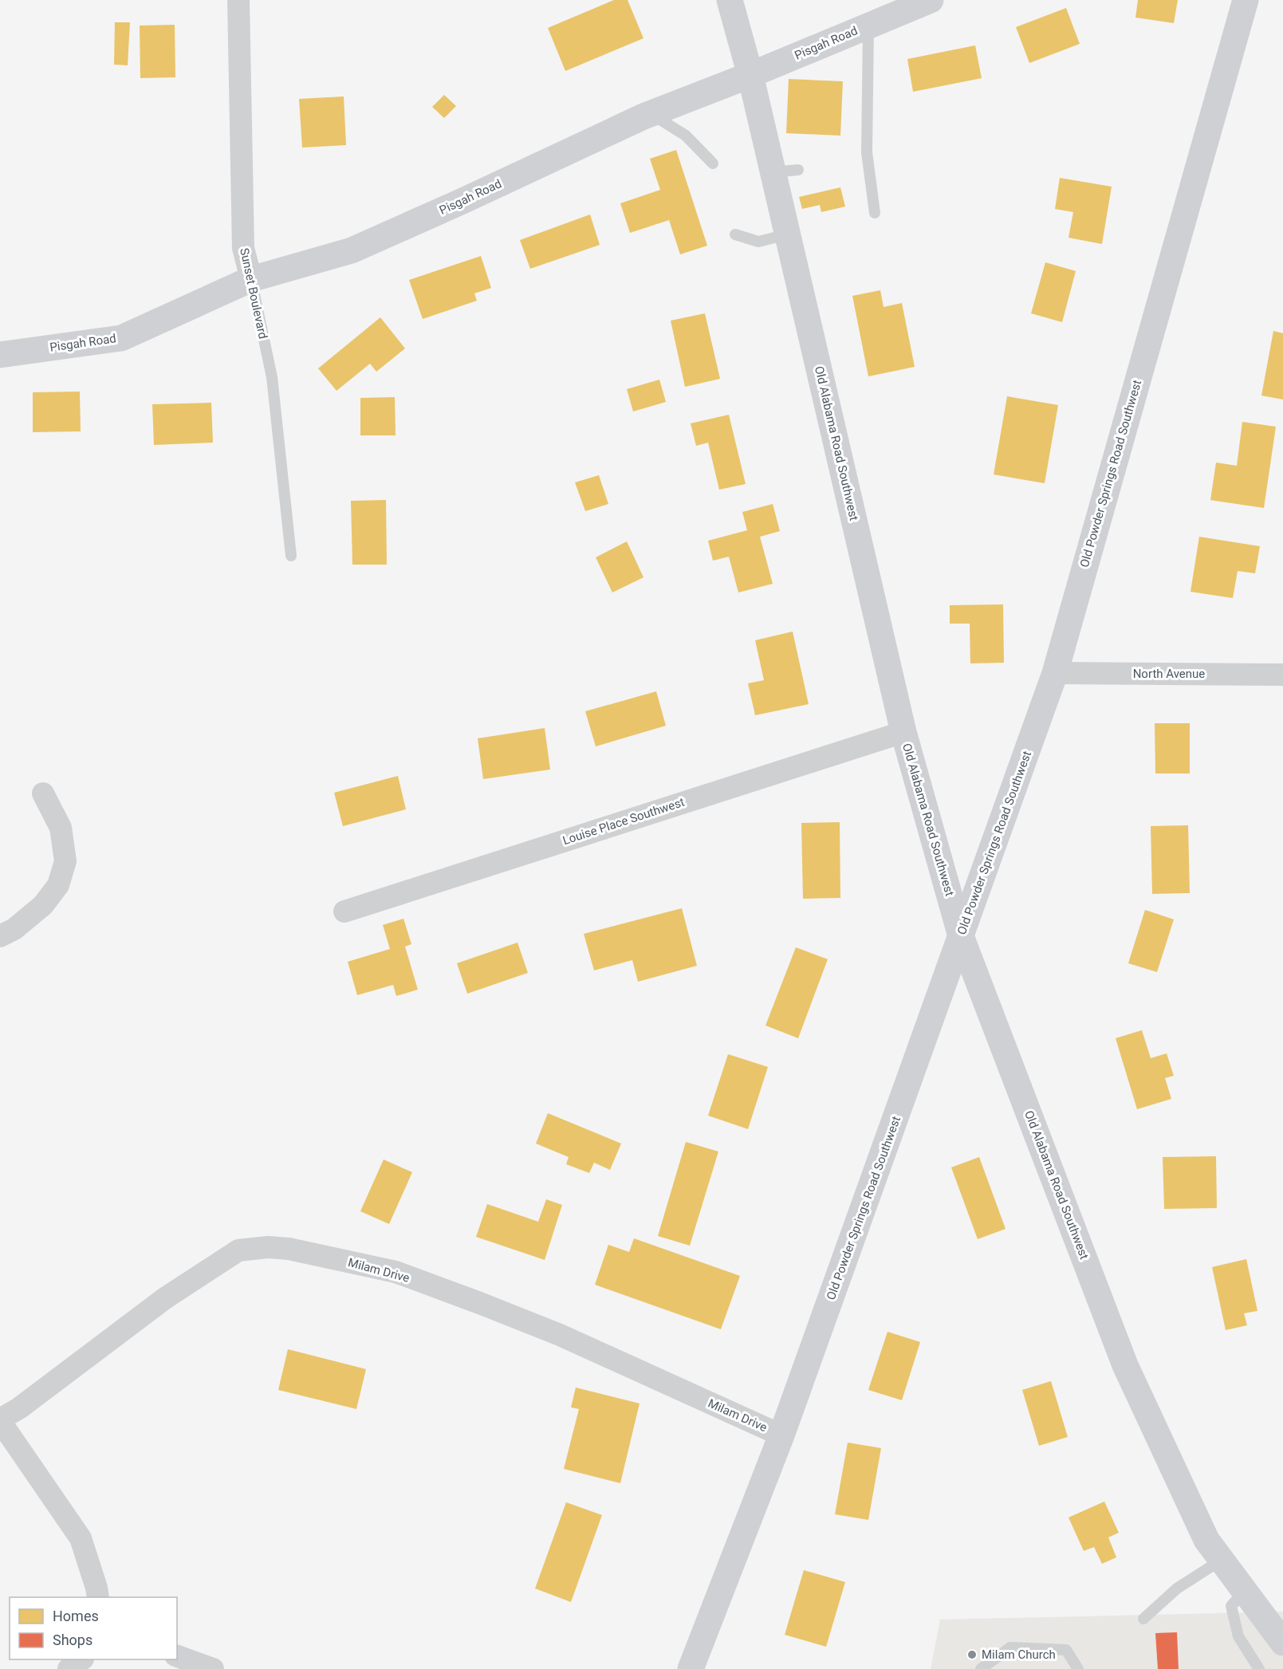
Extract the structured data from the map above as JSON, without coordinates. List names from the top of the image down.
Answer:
{
  "streets": {
    "street": [
      "Pisgah Road",
      "Sunset Boulevard",
      "Old Alabama Road Southwest",
      "Old Powder Springs Road Southwest",
      "North Avenue",
      "Louise Place Southwest",
      "Milam Drive"
    ]
  },
  "crossings": [
    ["Pisgah Road", "Sunset Boulevard"],
    ["Pisgah Road", "Old Alabama Road Southwest"],
    ["Old Alabama Road Southwest", "Old Powder Springs Road Southwest"],
    ["Old Alabama Road Southwest", "Louise Place Southwest"],
    ["Old Powder Springs Road Southwest", "North Avenue"],
    ["Old Powder Springs Road Southwest", "Milam Drive"]
  ],
  "places": ["Milam Church"],
  "legend": ["Homes", "Shops"]
}
